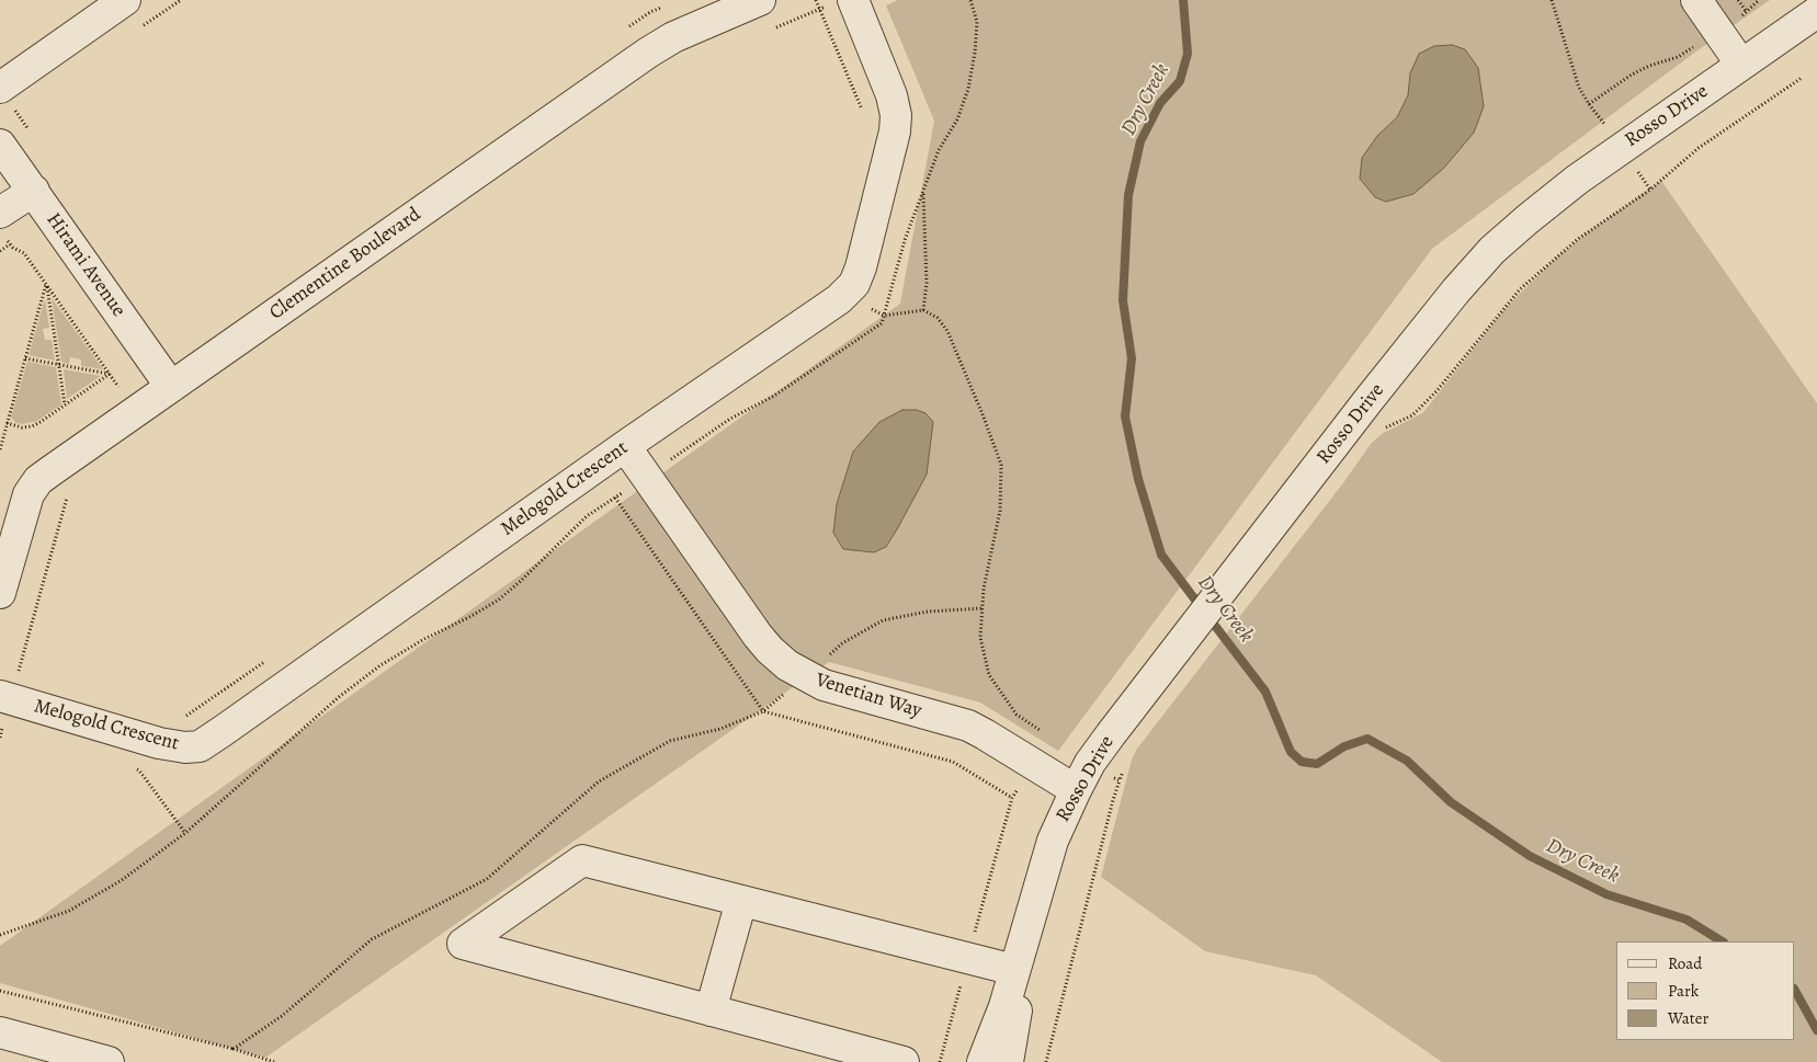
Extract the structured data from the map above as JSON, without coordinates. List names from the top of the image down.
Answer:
{
  "streets": {
    "street": [
      "Rosso Drive",
      "Clementine Boulevard",
      "Hirami Avenue",
      "Melogold Crescent",
      "Venetian Way"
    ]
  },
  "crossings": [
    ["Rosso Drive", "Venetian Way"],
    ["Clementine Boulevard", "Hirami Avenue"],
    ["Melogold Crescent", "Venetian Way"]
  ],
  "water": ["Dry Creek"],
  "legend": ["Road", "Park", "Water"]
}
